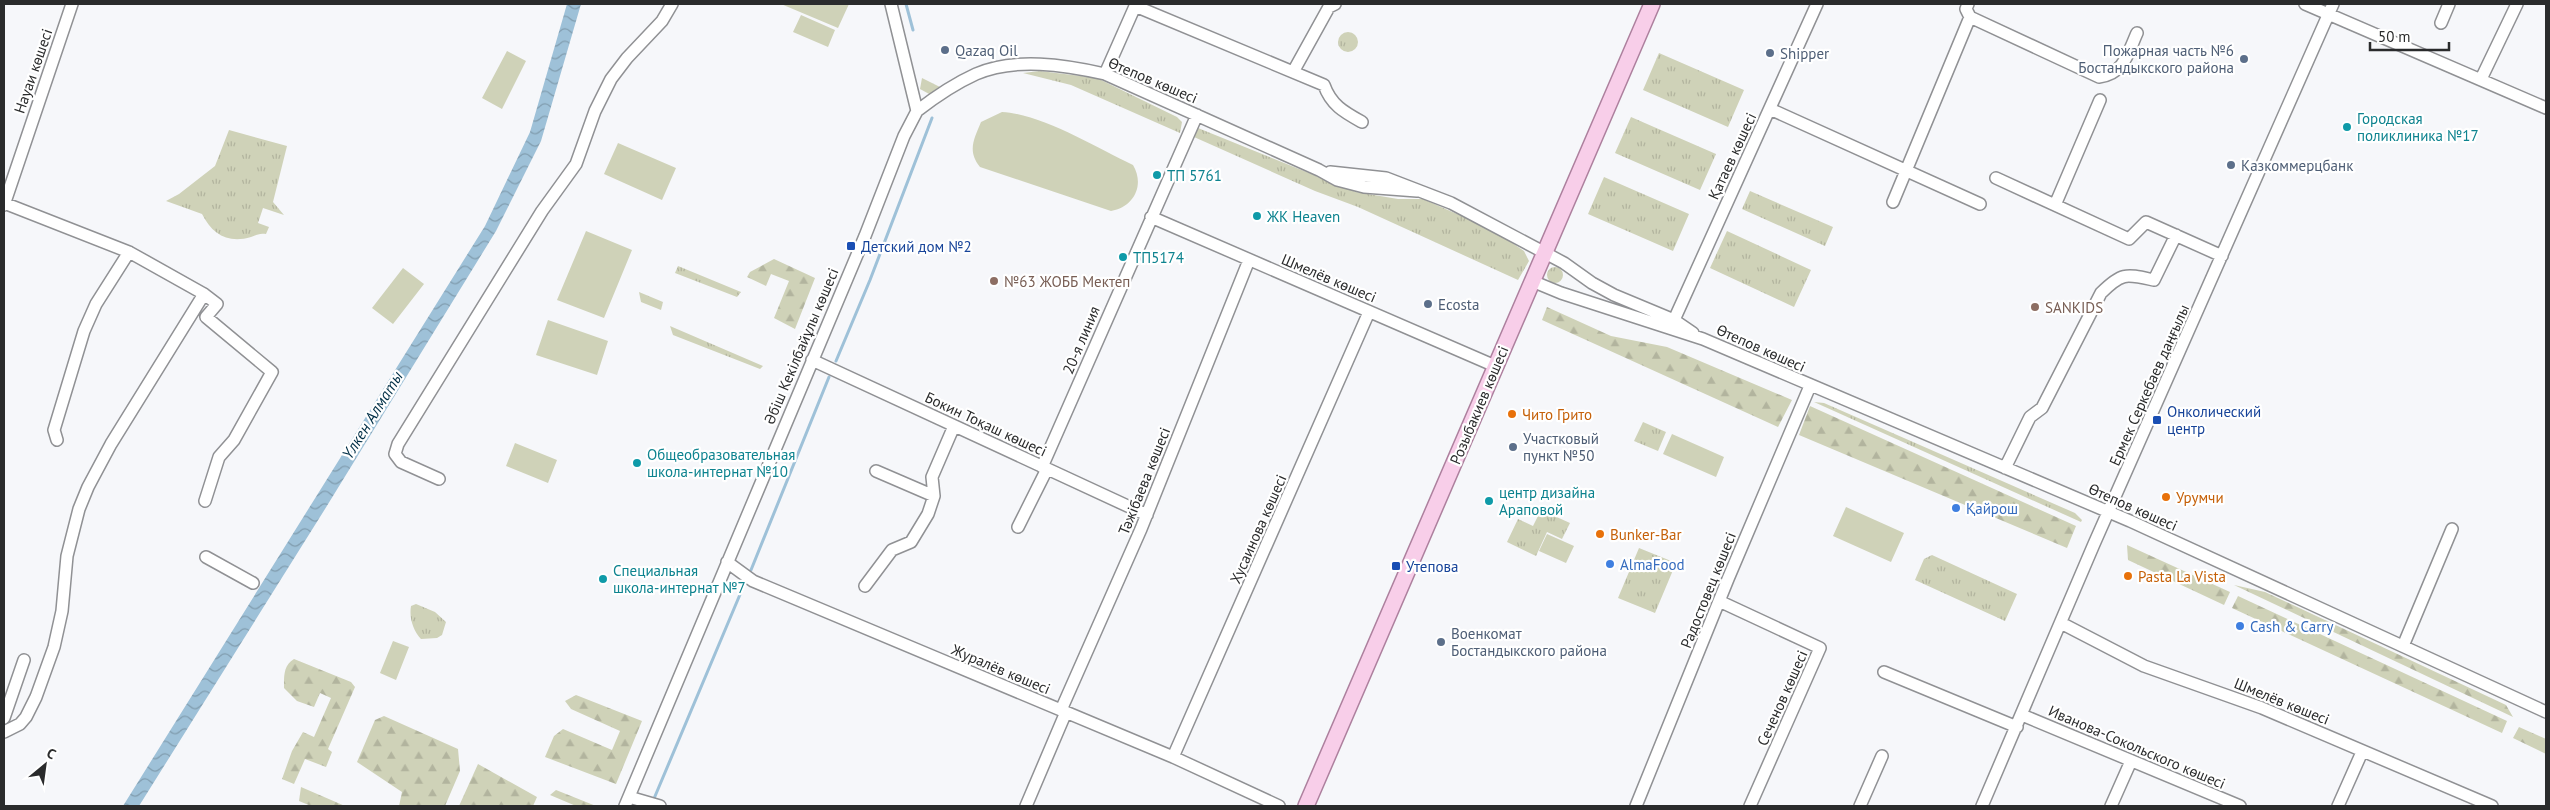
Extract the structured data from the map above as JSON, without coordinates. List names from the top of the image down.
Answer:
{
  "streets": {
    "main road": ["Розыбакиев көшесі"],
    "street": [
      "Науаи көшесі",
      "Өтепов көшесі",
      "Қатаев көшесі",
      "Шмелёв көшесі",
      "20-я линия",
      "Әбіш Кекілбайұлы көшесі",
      "Ермек Серкебаев даңғылы",
      "Бокин Тоқаш көшесі",
      "Тәжібаева көшесі",
      "Хусаинова көшесі",
      "Радостовец көшесі",
      "Журалёв көшесі",
      "Сеченов көшесі",
      "Иванова-Сокольского көшесі"
    ]
  },
  "crossings": [
    ["Өтепов көшесі", "Қатаев көшесі"],
    ["Өтепов көшесі", "20-я линия"],
    ["Өтепов көшесі", "Әбіш Кекілбайұлы көшесі"],
    ["Өтепов көшесі", "Ермек Серкебаев даңғылы"],
    ["Өтепов көшесі", "Розыбакиев көшесі"],
    ["Өтепов көшесі", "Радостовец көшесі"],
    ["Шмелёв көшесі", "20-я линия"],
    ["Шмелёв көшесі", "Ермек Серкебаев даңғылы"],
    ["Шмелёв көшесі", "Розыбакиев көшесі"],
    ["Шмелёв көшесі", "Тәжібаева көшесі"],
    ["Шмелёв көшесі", "Хусаинова көшесі"],
    ["20-я линия", "Бокин Тоқаш көшесі"],
    ["Әбіш Кекілбайұлы көшесі", "Бокин Тоқаш көшесі"],
    ["Әбіш Кекілбайұлы көшесі", "Журалёв көшесі"],
    ["Ермек Серкебаев даңғылы", "Иванова-Сокольского көшесі"],
    ["Бокин Тоқаш көшесі", "Тәжібаева көшесі"],
    ["Тәжібаева көшесі", "Журалёв көшесі"],
    ["Хусаинова көшесі", "Журалёв көшесі"],
    ["Радостовец көшесі", "Сеченов көшесі"]
  ],
  "water": ["Үлкен Алматы"],
  "places": {
    "other": [
      "Qazaq Oil",
      "Shipper",
      "Пожарная часть №6 Бостандыкского района",
      "Городская поликлиника №17",
      "Казкоммерцбанк",
      "ТП 5761",
      "ЖК Heaven",
      "ТП5174",
      "№63 ЖОББ Мектеп",
      "Ecosta",
      "SANKIDS",
      "Чито Грито",
      "Участковый пункт №50",
      "Общеобразовательная школа-интернат №10",
      "Урумчи",
      "центр дизайна Араповой",
      "Қайрош",
      "Bunker-Bar",
      "AlmaFood",
      "Pasta La Vista",
      "Специальная школа-интернат №7",
      "Cash & Carry",
      "Военкомат Бостандыкского района"
    ],
    "transit": ["Детский дом №2", "Онколический центр", "Утепова"]
  },
  "scale_bar": "50 m",
  "north": "top right"
}
